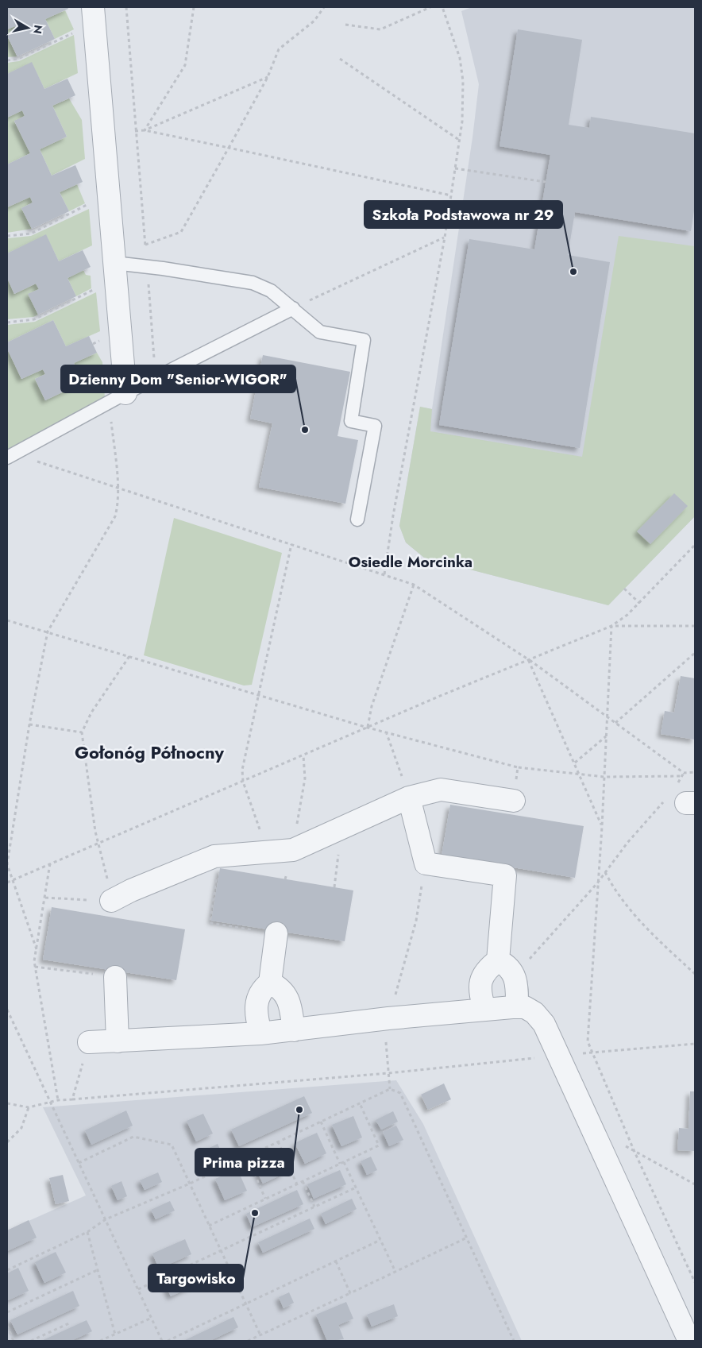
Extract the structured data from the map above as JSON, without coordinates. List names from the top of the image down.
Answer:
{
  "districts": ["Osiedle Morcinka", "Gołonóg Północny"],
  "places": [
    "Szkoła Podstawowa nr 29",
    "Dzienny Dom \"Senior-WIGOR\"",
    "Prima pizza",
    "Targowisko"
  ],
  "north": "right"
}
